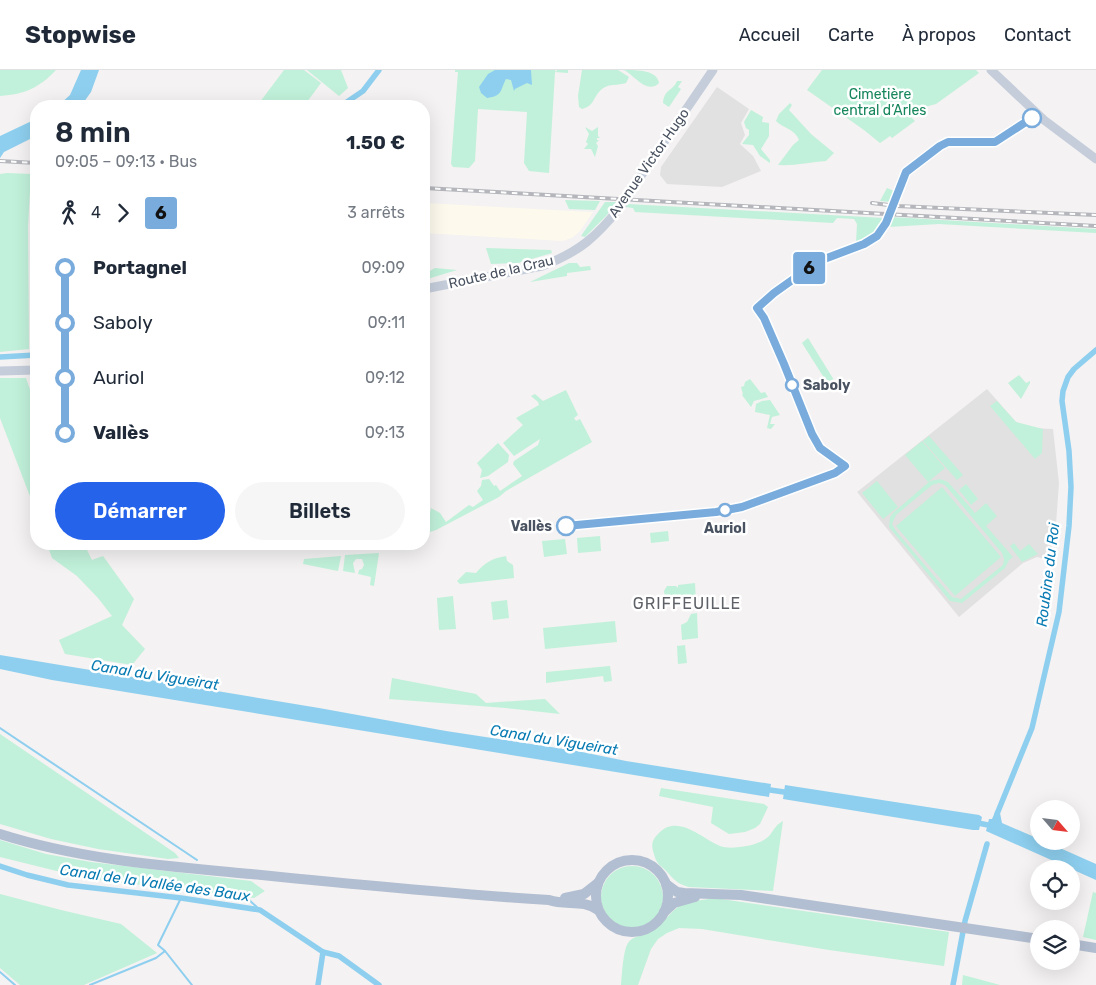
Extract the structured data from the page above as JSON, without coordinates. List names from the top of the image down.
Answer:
{
  "streets": {
    "main road": ["Avenue Victor Hugo", "Route de la Crau"]
  },
  "crossings": [
    ["Avenue Victor Hugo", "Route de la Crau"]
  ],
  "districts": ["GRIFFEUILLE"],
  "water": ["Roubine du Roi", "Canal du Vigueirat", "Canal de la Vallée des Baux"],
  "parks": ["Cimetière central d’Arles"],
  "places": ["Saboly", "Auriol", "Vallès"],
  "lines": ["bus line 6"],
  "north": "bottom right",
  "page": {
    "header": "Stopwise",
    "nav": [
      "Accueil",
      "Carte",
      "À propos",
      "Contact"
    ],
    "on_map": "6",
    "heading": ["8 min", "09:05 – 09:13 · Bus", "1.50 €"],
    "legs": ["4", "6", "3 arrêts"],
    "list": [
      {
        "name": "Portagnel",
        "value": "09:09"
      },
      {
        "name": "Saboly",
        "value": "09:11"
      },
      {
        "name": "Auriol",
        "value": "09:12"
      },
      {
        "name": "Vallès",
        "value": "09:13"
      }
    ],
    "buttons": ["Démarrer", "Billets"]
  }
}
